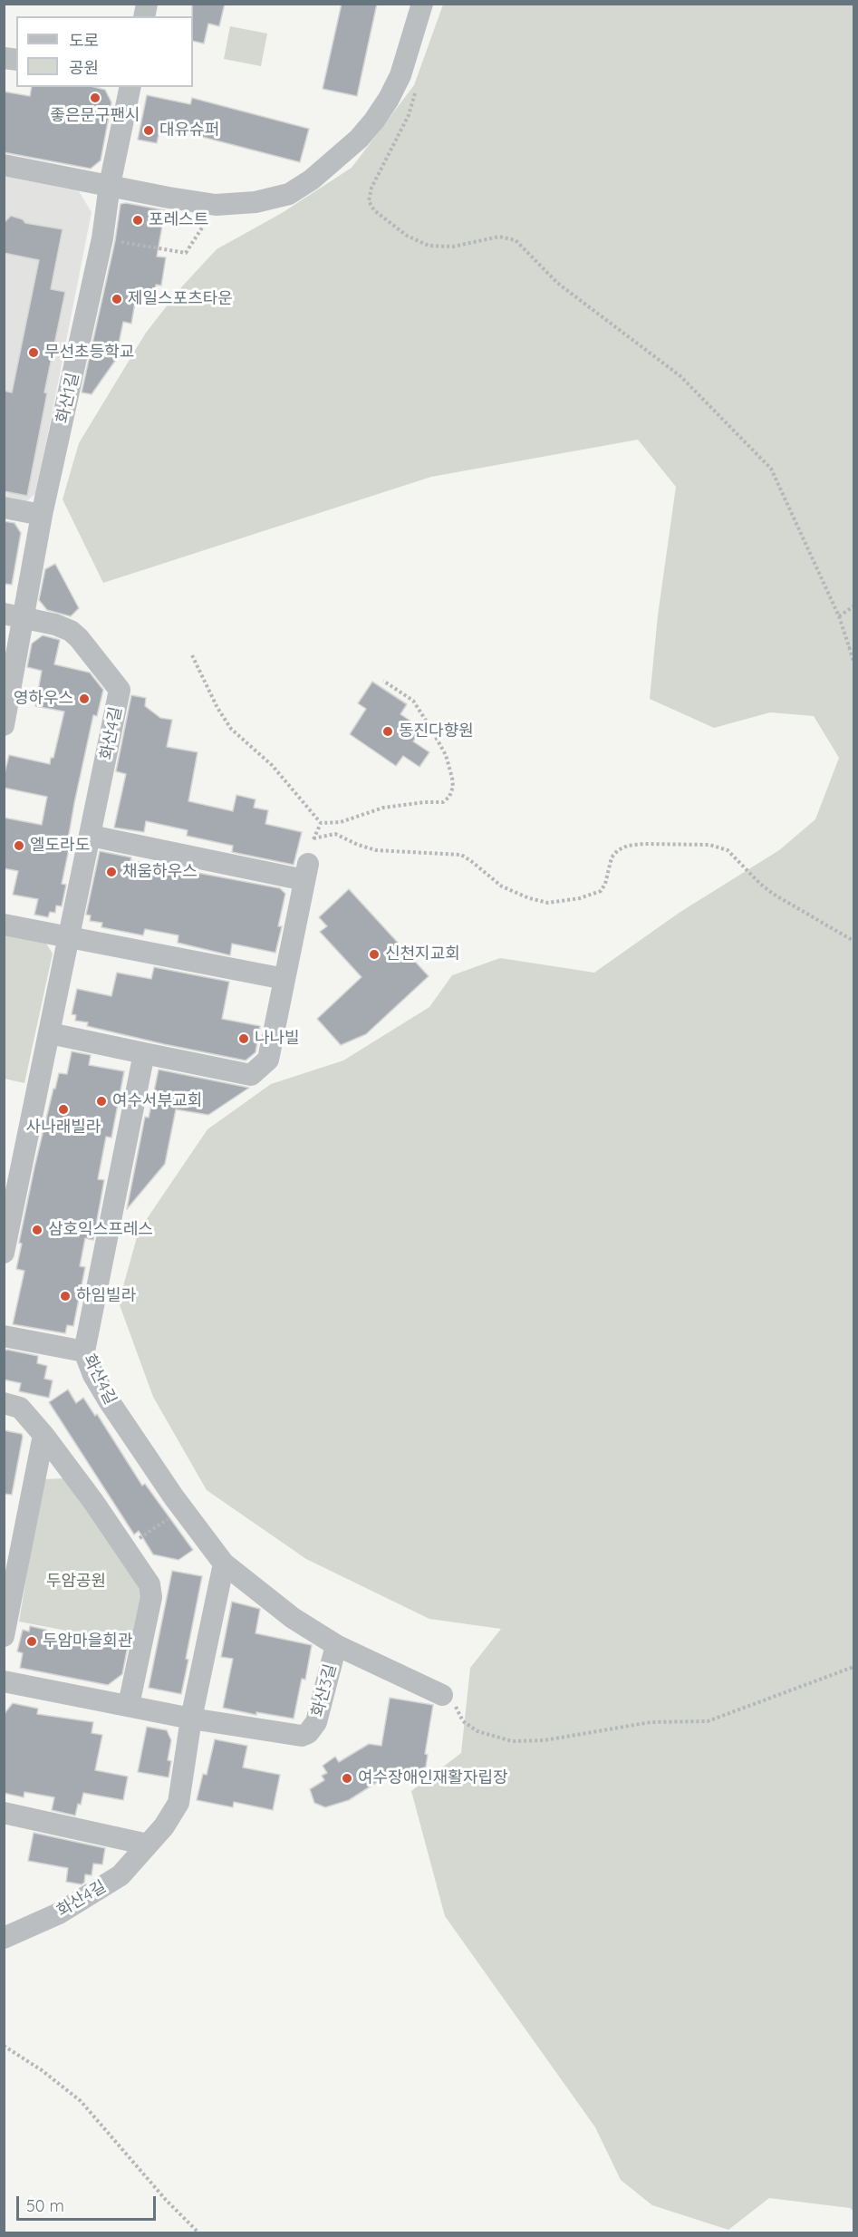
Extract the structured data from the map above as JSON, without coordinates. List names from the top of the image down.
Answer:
{
  "streets": {
    "street": ["화산1길", "화산4길", "화산3길"]
  },
  "crossings": [
    ["화산1길", "화산4길"],
    ["화산4길", "화산3길"]
  ],
  "parks": ["두암공원"],
  "places": [
    "좋은문구팬시",
    "대유슈퍼",
    "포레스트",
    "제일스포츠타운",
    "무선초등학교",
    "영하우스",
    "동진다향원",
    "엘도라도",
    "채움하우스",
    "신천지교회",
    "나나빌",
    "여수서부교회",
    "사나래빌라",
    "삼호익스프레스",
    "하임빌라",
    "두암마을회관",
    "여수장애인재활자립장"
  ],
  "legend": ["도로", "공원"],
  "scale_bar": "50 m"
}
